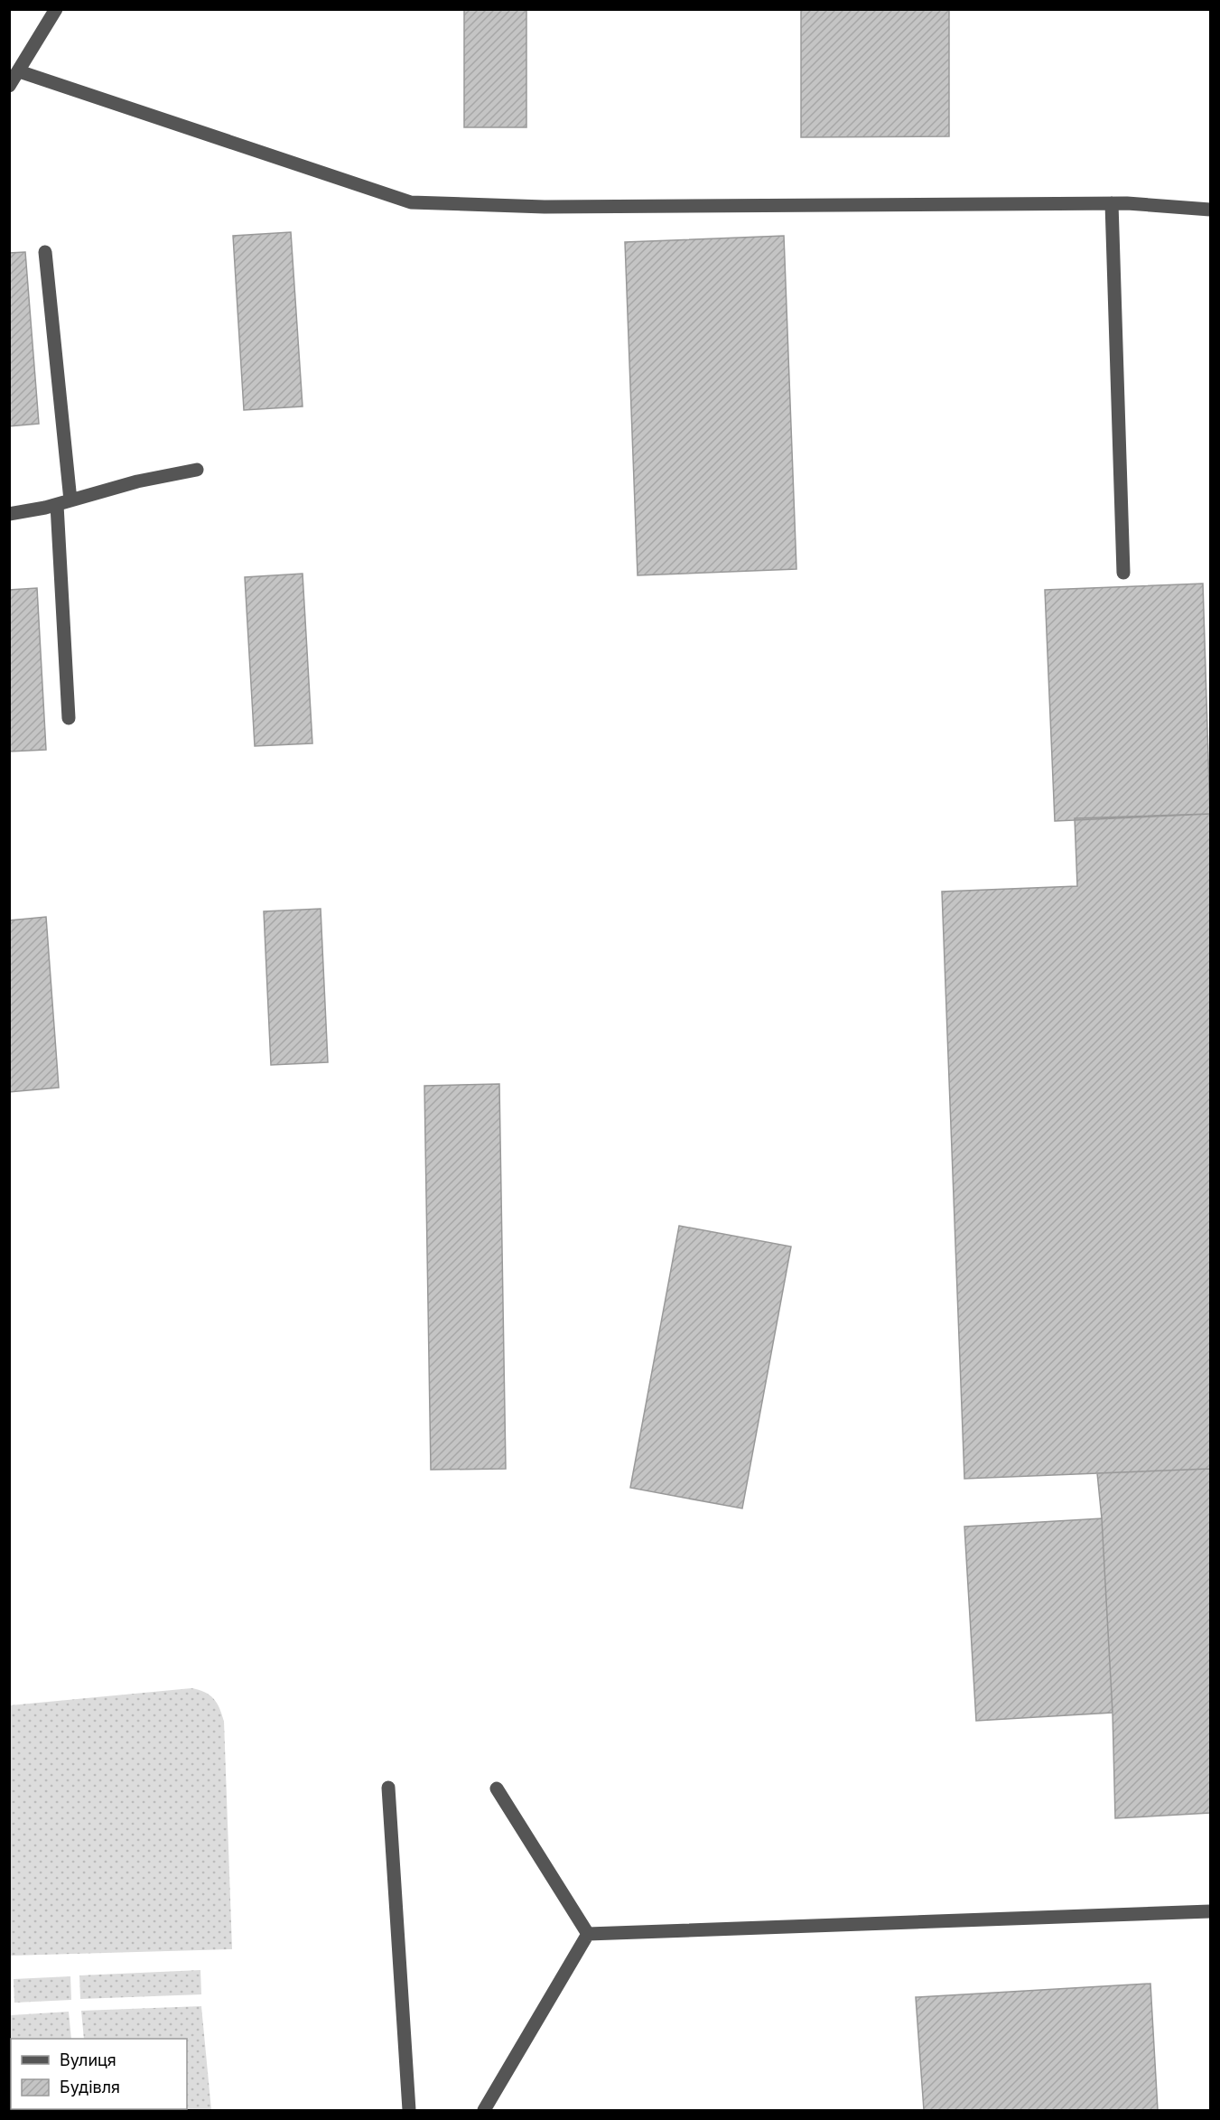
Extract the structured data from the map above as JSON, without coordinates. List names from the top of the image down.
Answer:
{
  "legend": ["Вулиця", "Будівля"]
}
